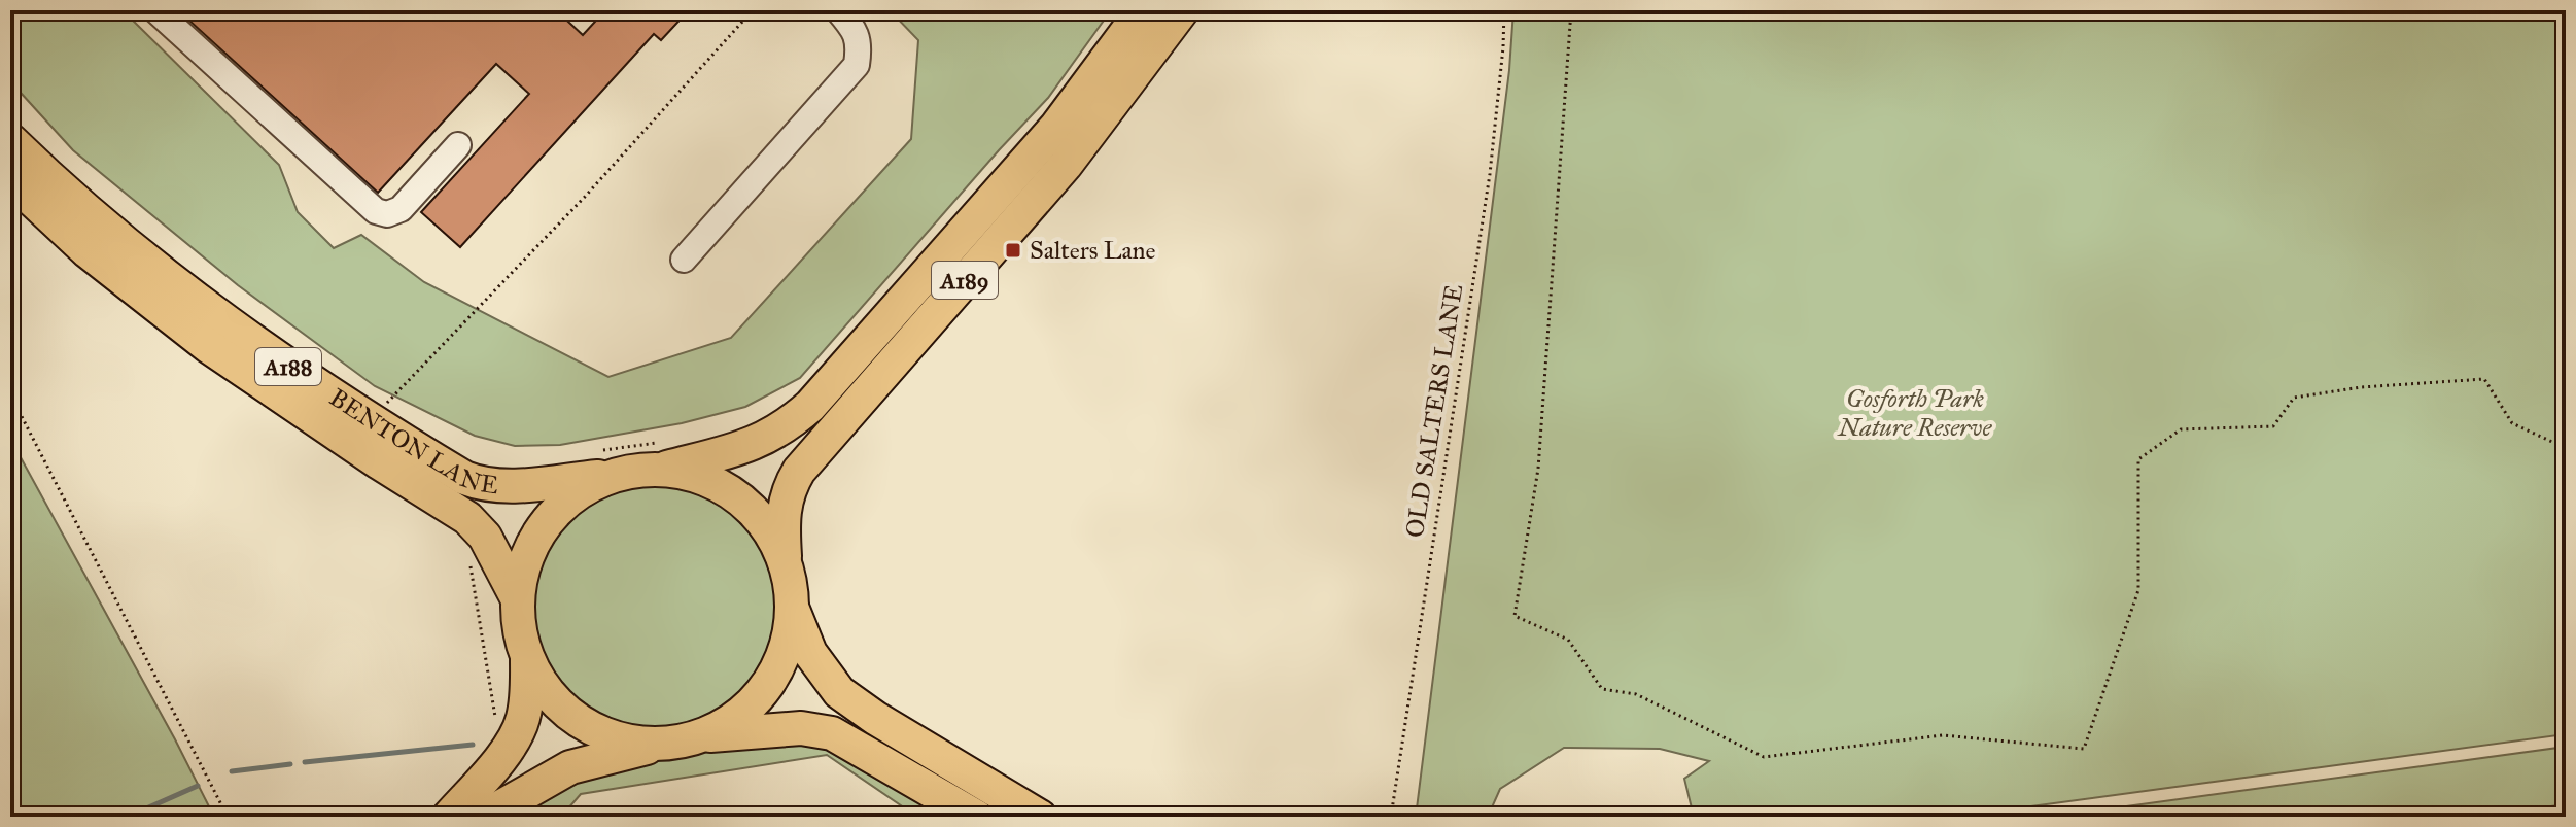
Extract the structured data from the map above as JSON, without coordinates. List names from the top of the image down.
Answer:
{
  "streets": {
    "main road": ["A189", "A188", "BENTON LANE"],
    "path": ["OLD SALTERS LANE"]
  },
  "crossings": [
    ["A189", "BENTON LANE"]
  ],
  "parks": ["Gosforth Park Nature Reserve"],
  "places": {
    "transit": ["Salters Lane"]
  }
}
